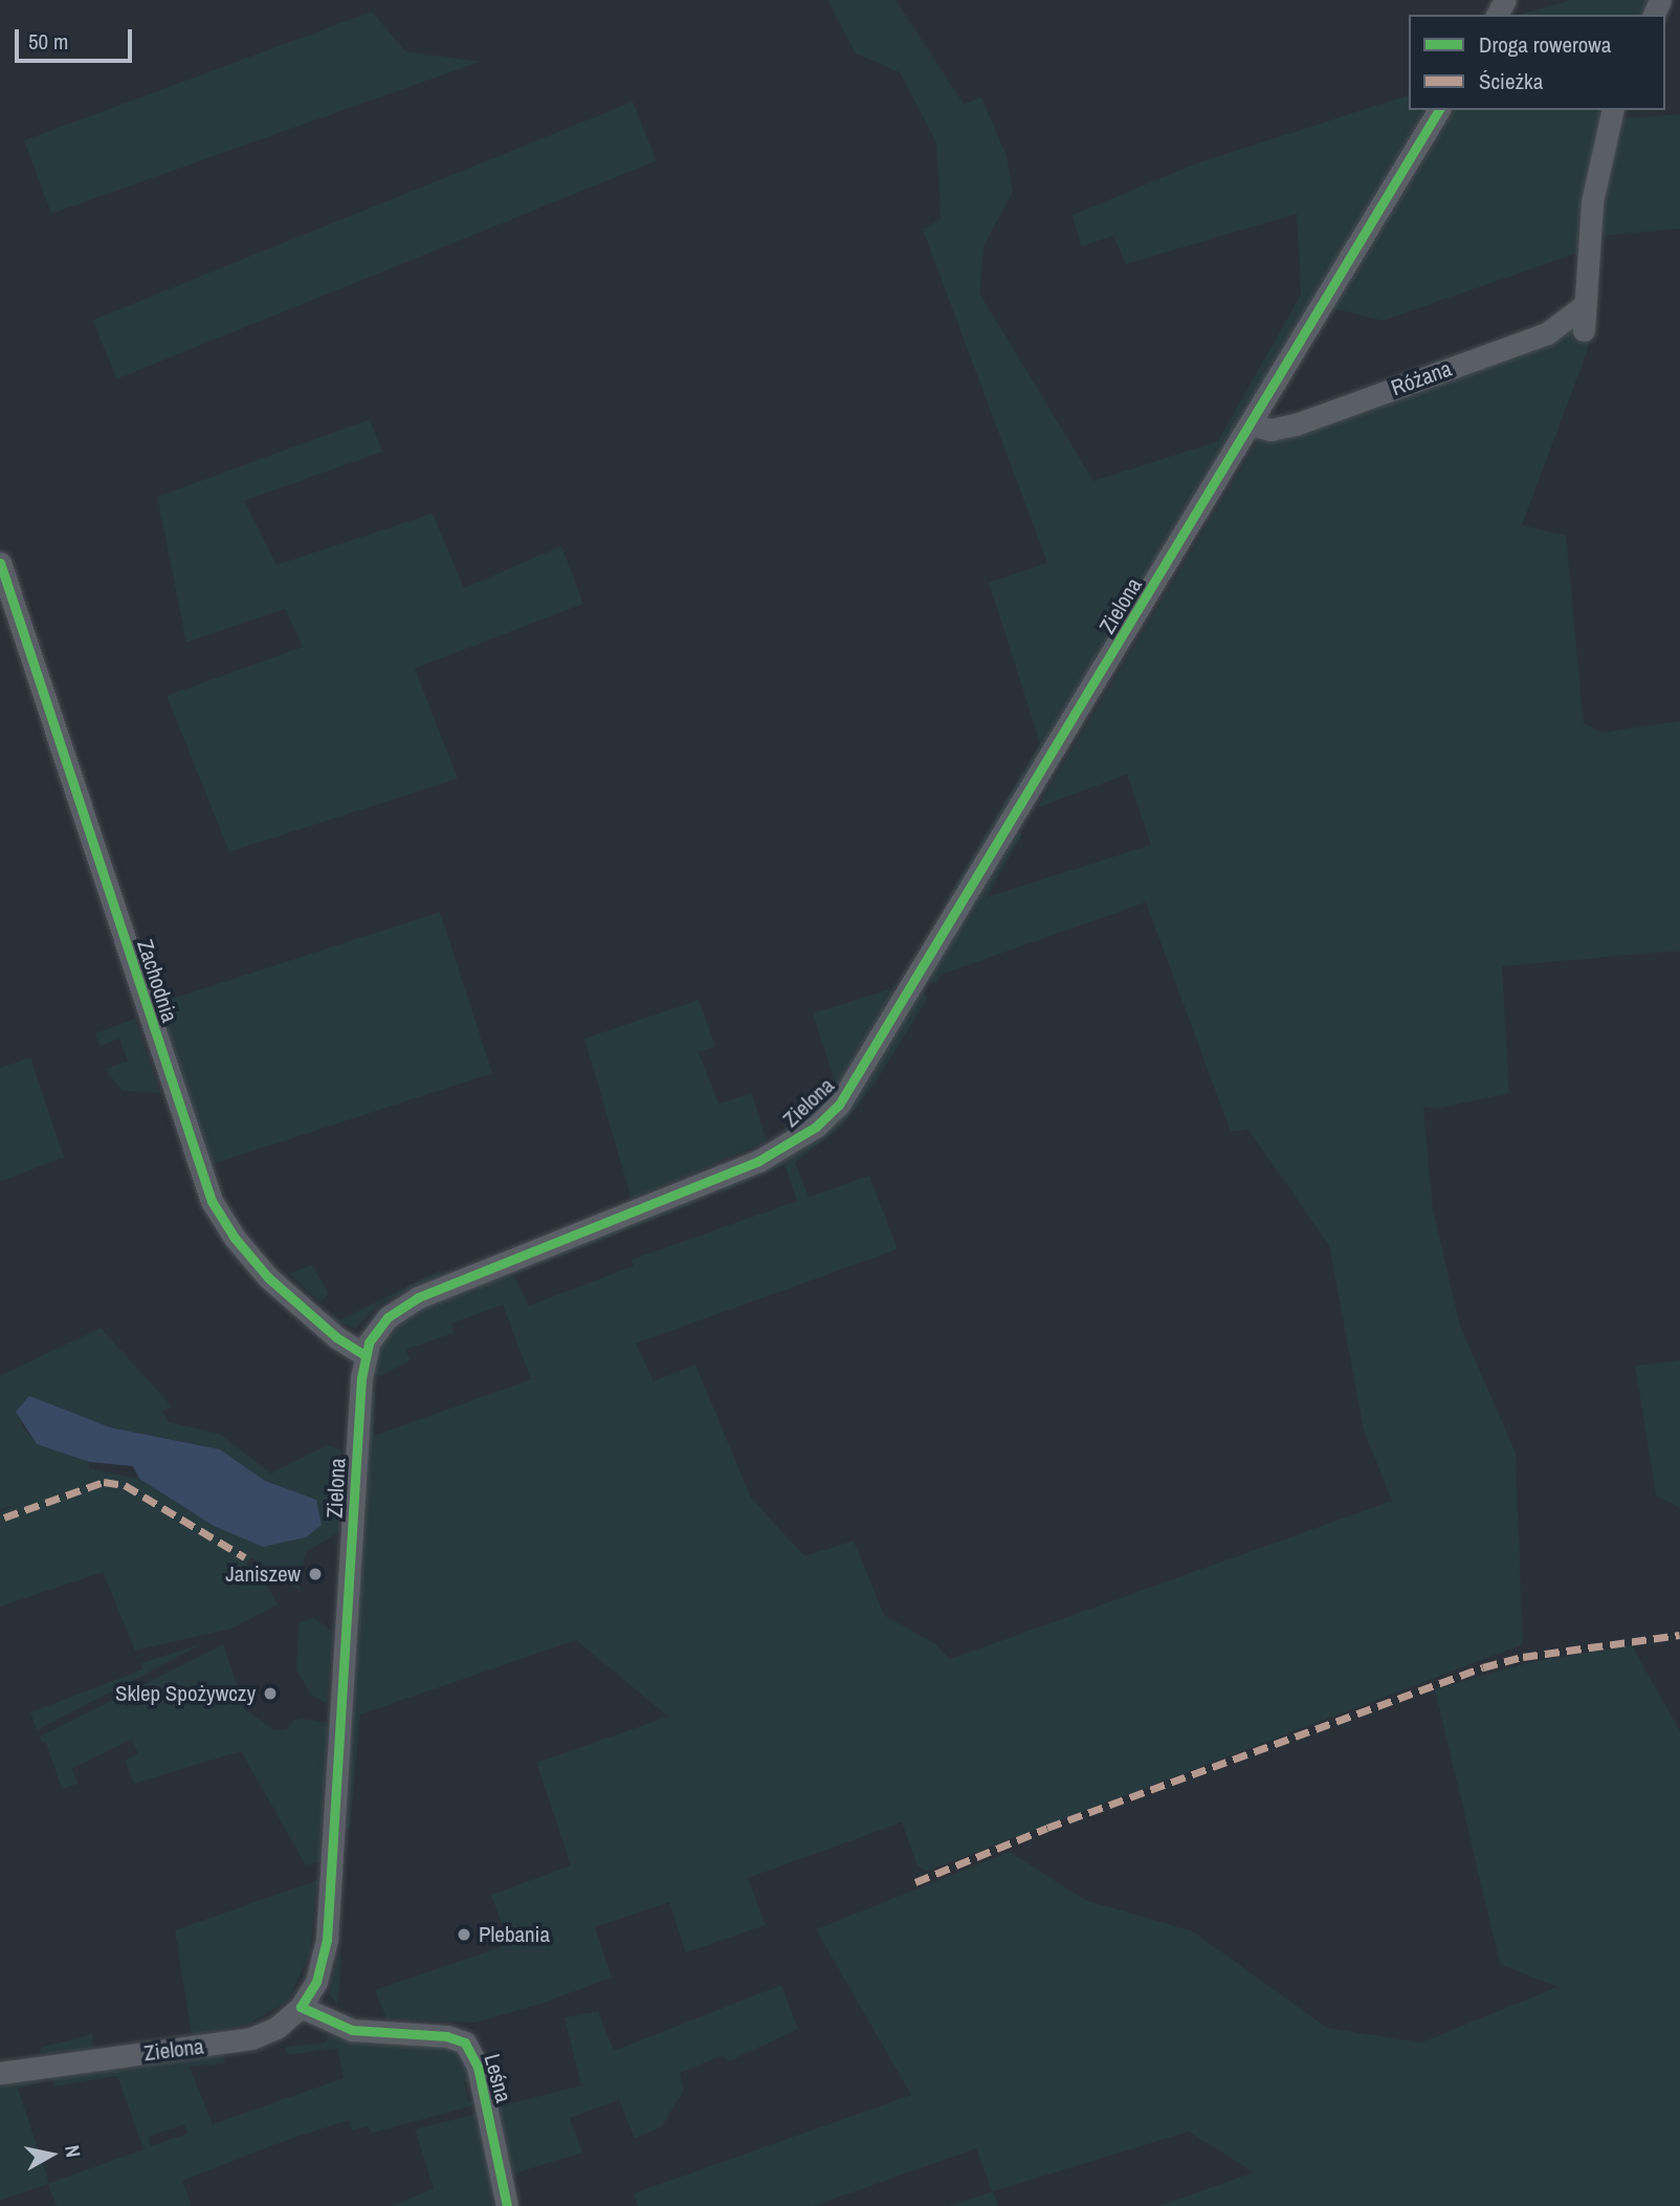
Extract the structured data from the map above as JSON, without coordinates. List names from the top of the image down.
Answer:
{
  "streets": {
    "street": [
      "Różana",
      "Zielona",
      "Zachodnia",
      "Leśna"
    ]
  },
  "crossings": [
    ["Różana", "Zielona"],
    ["Zielona", "Zachodnia"],
    ["Zielona", "Leśna"]
  ],
  "places": ["Janiszew", "Sklep Spożywczy", "Plebania"],
  "legend": ["Droga rowerowa", "Ścieżka"],
  "scale_bar": "50 m",
  "north": "right"
}
